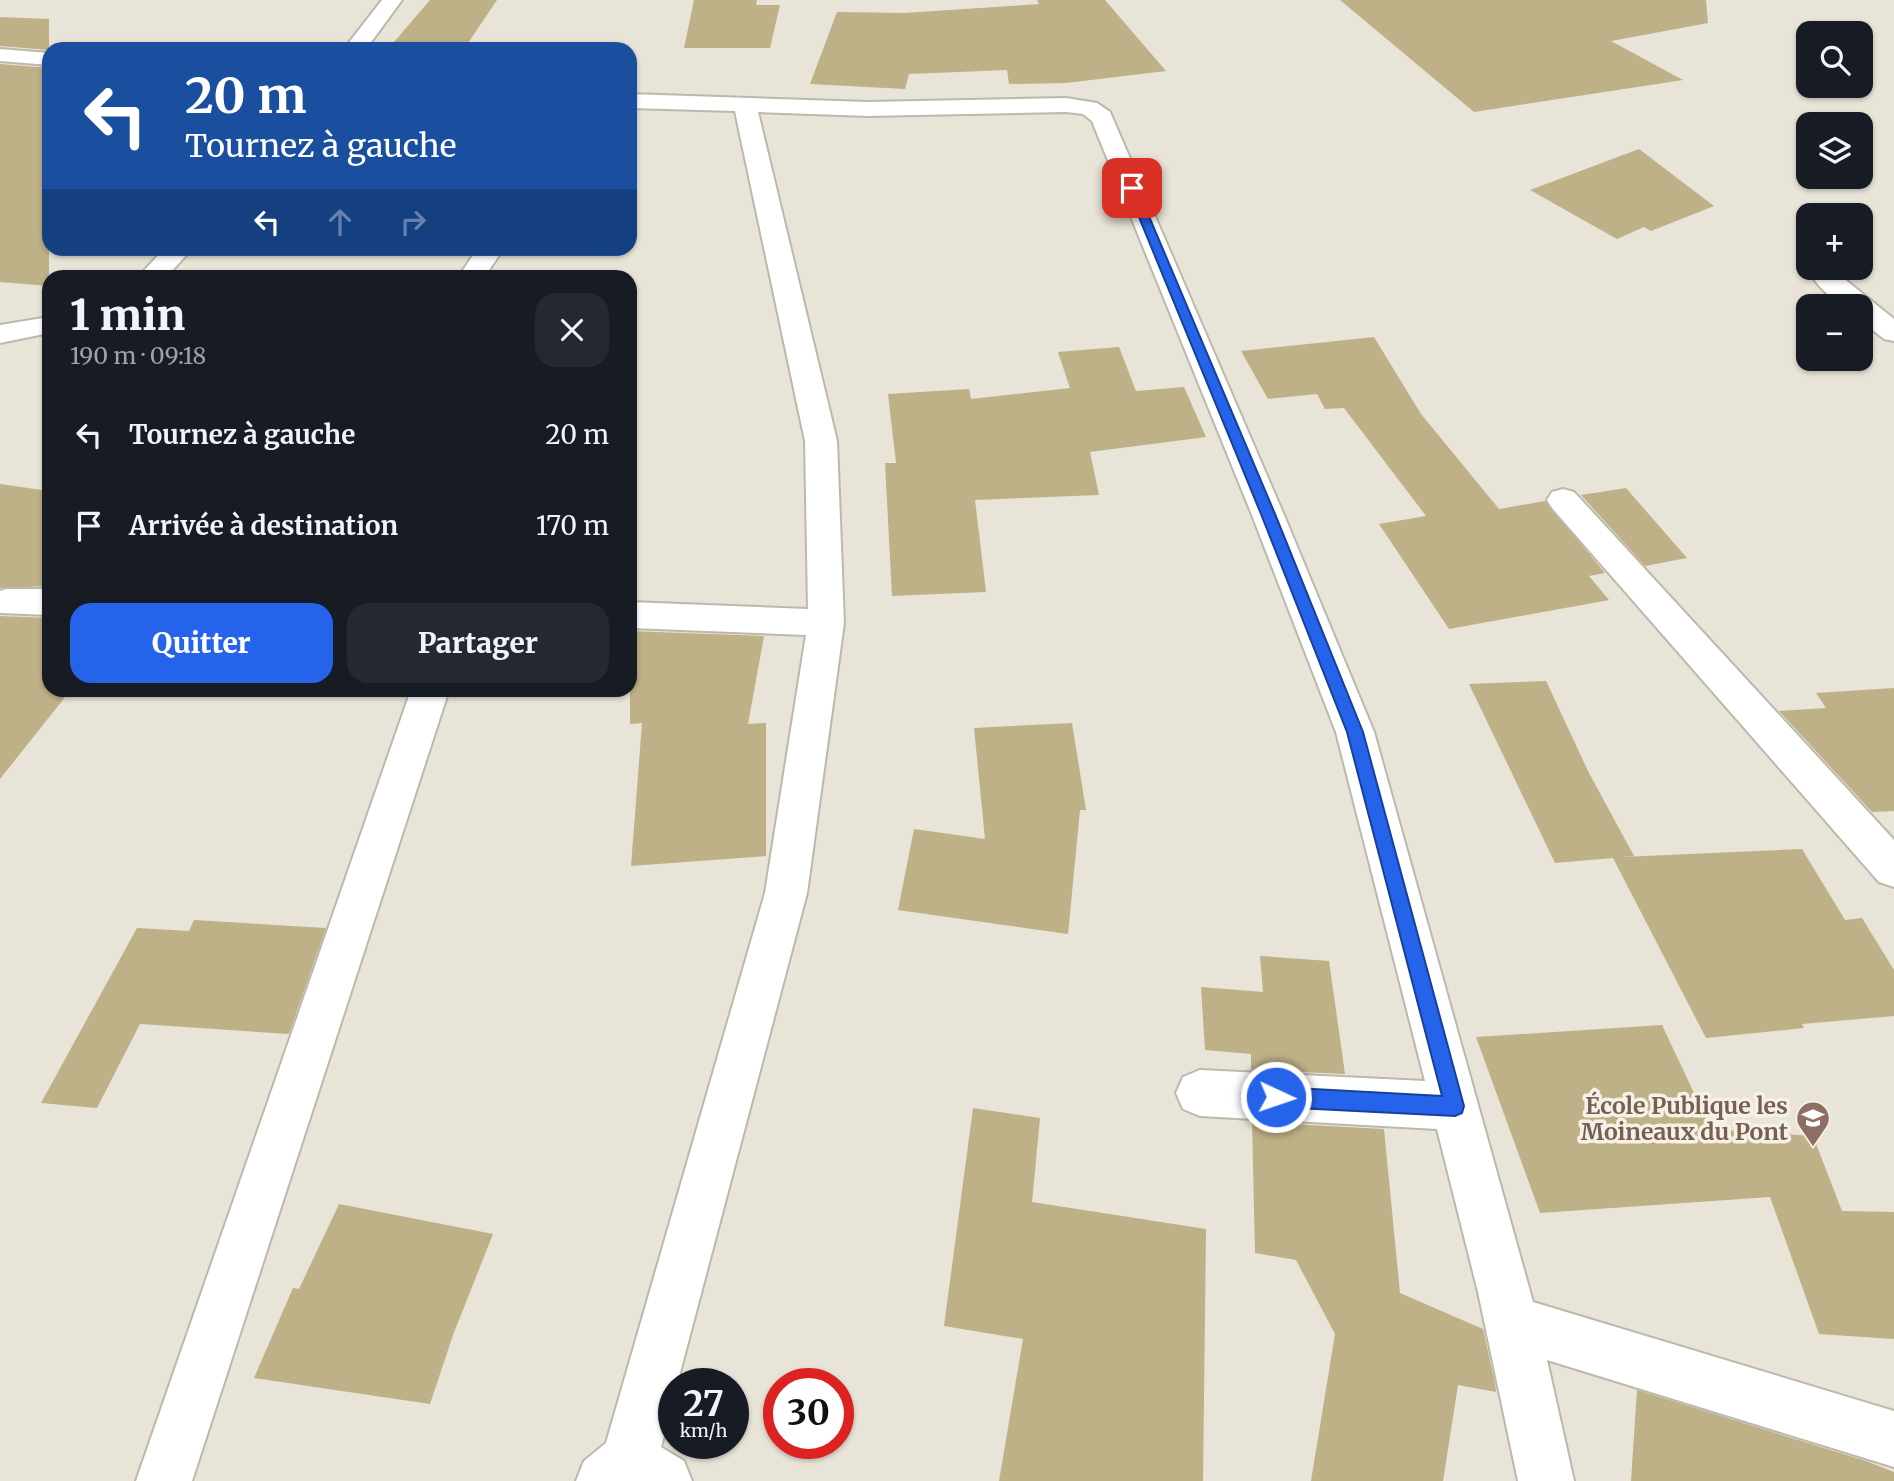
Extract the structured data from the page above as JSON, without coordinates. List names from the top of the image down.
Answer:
{
  "places": {
    "school or university": ["École Publique les Moineaux du Pont"]
  },
  "page": {
    "map_buttons": ["+", "−"],
    "turn": ["20 m", "Tournez à gauche"],
    "heading": ["1 min", "190 m · 09:18"],
    "list": [
      {
        "name": "Tournez à gauche",
        "value": "20 m"
      },
      {
        "name": "Arrivée à destination",
        "value": "170 m"
      }
    ],
    "buttons": ["Quitter", "Partager"],
    "speed": "27 km/h",
    "limit": "30"
  }
}
